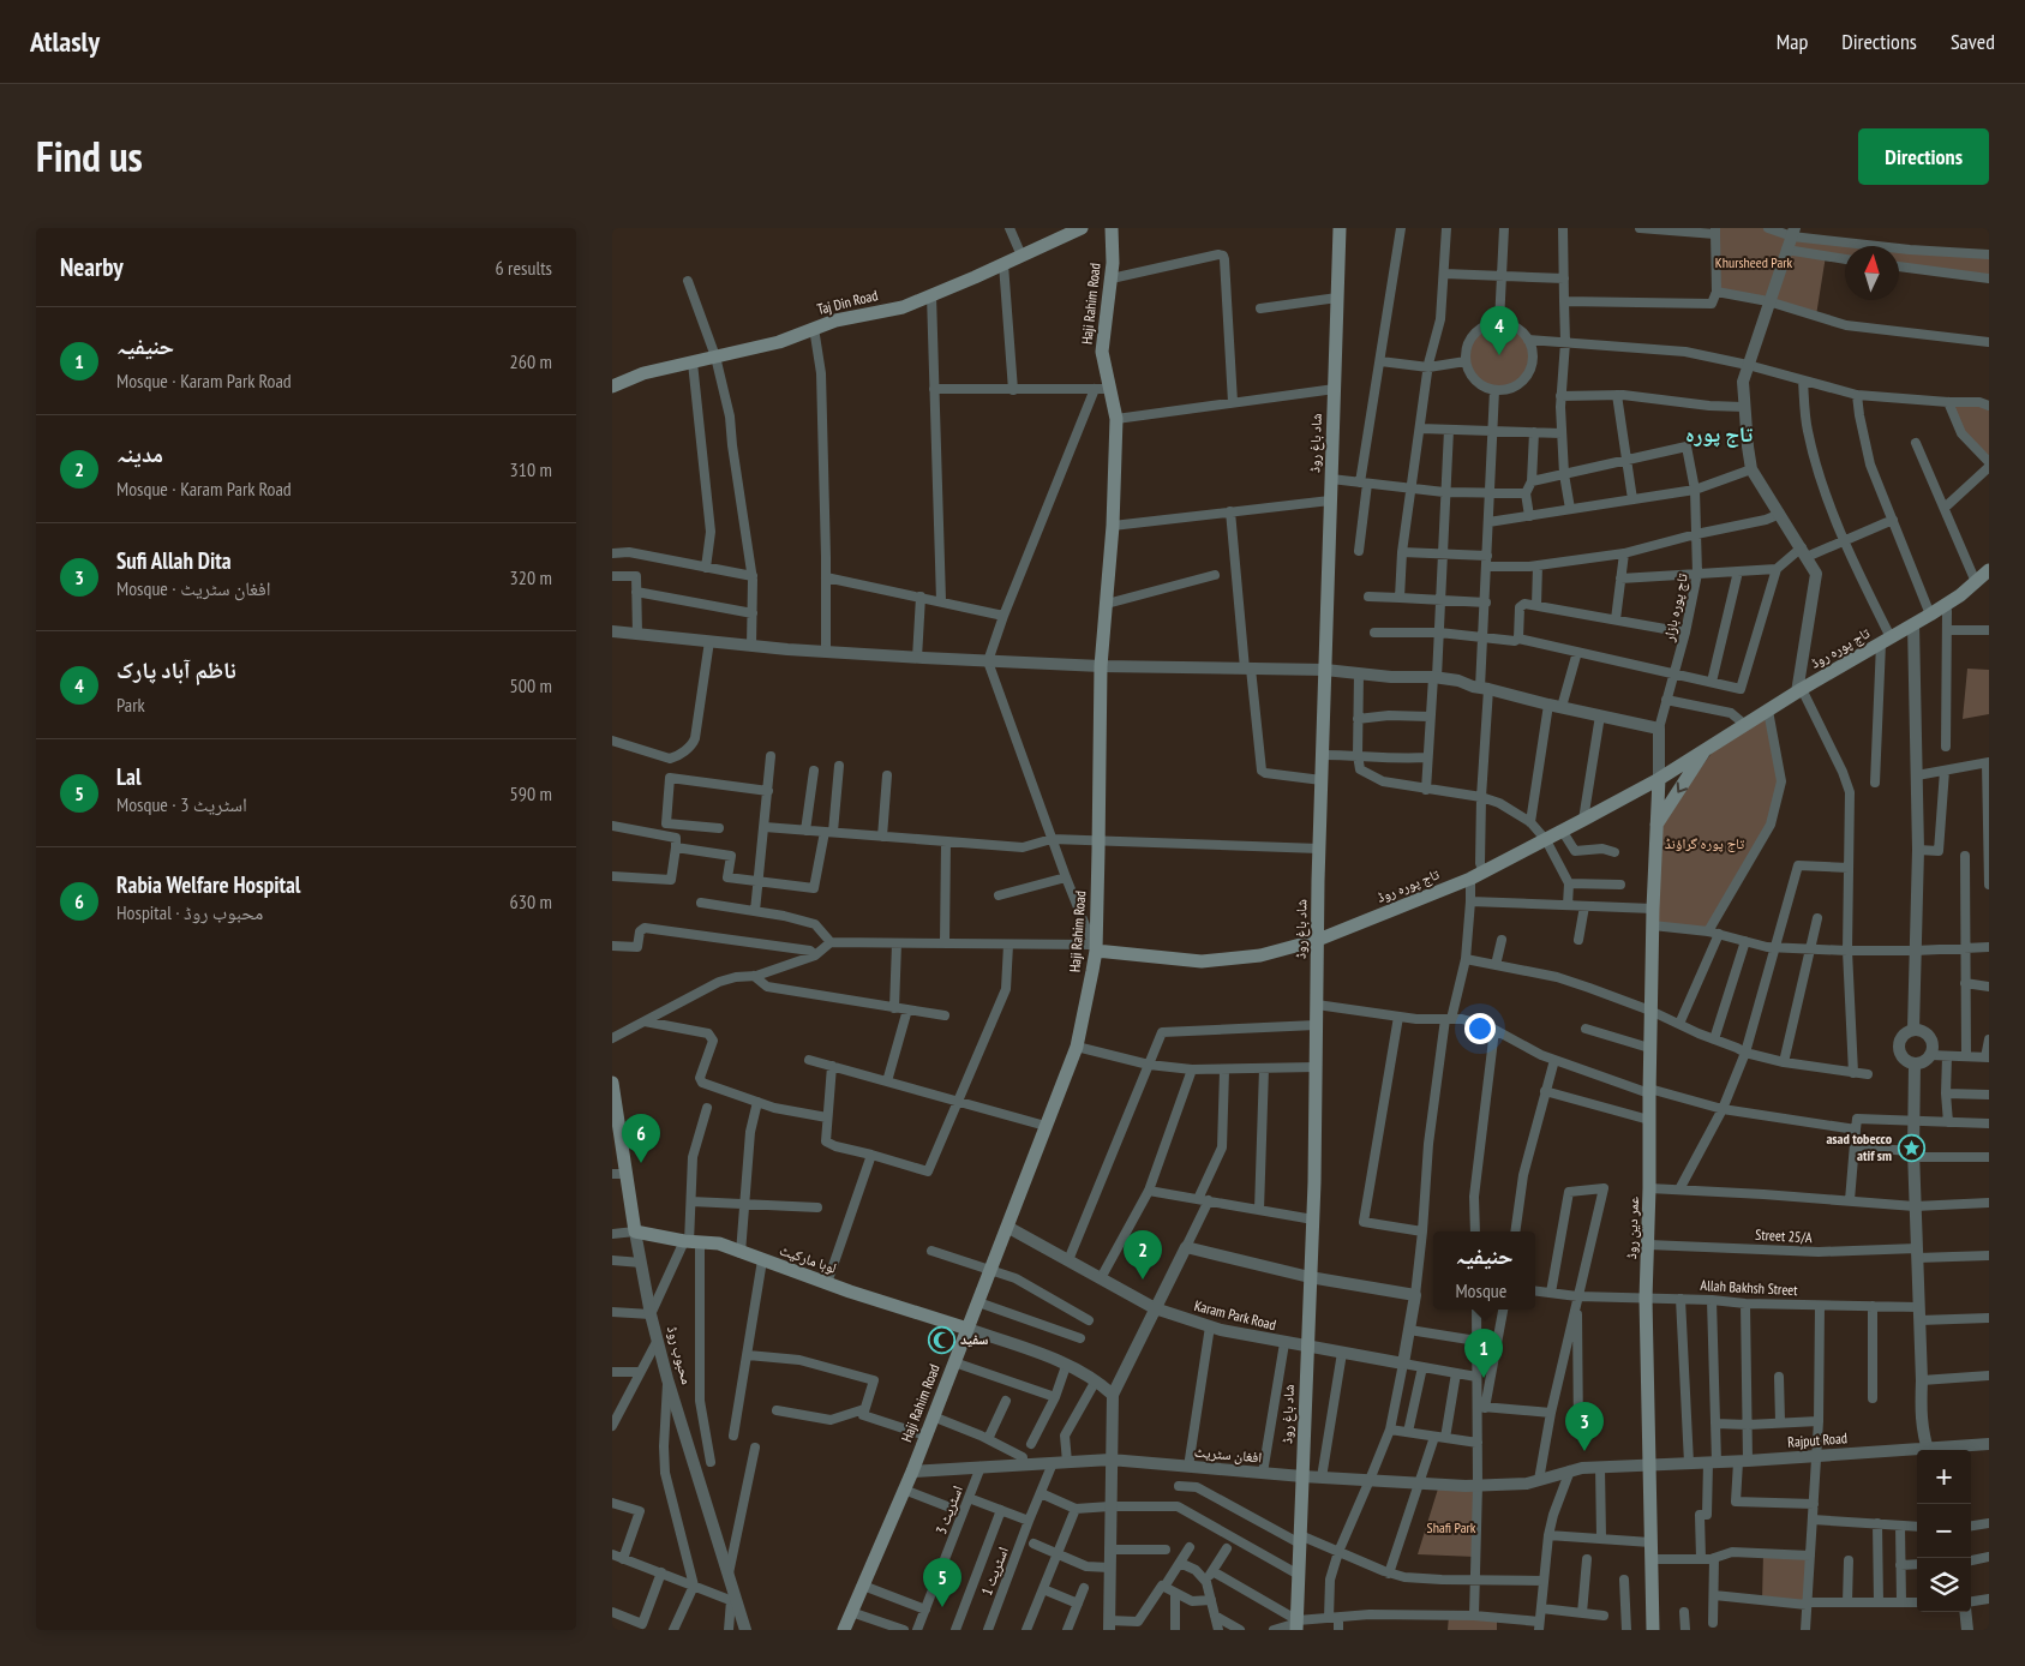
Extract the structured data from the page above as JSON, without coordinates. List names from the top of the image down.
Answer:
{
  "streets": {
    "main road": [
      "Taj Din Road",
      "Haji Rahim Road",
      "شاد باغ روڈ",
      "تاج پورہ روڈ",
      "عمر دین روڈ",
      "لوہا مارکیٹ",
      "محبوب روڈ"
    ],
    "street": [
      "تاج پورہ بازار",
      "Street 25/A",
      "Allah Bakhsh Street",
      "Karam Park Road",
      "Rajput Road",
      "افغان سٹریٹ",
      "اسٹریٹ 3",
      "اسٹریٹ 1"
    ]
  },
  "crossings": [
    ["Haji Rahim Road", "تاج پورہ روڈ"],
    ["Haji Rahim Road", "لوہا مارکیٹ"],
    ["Haji Rahim Road", "Karam Park Road"],
    ["Haji Rahim Road", "افغان سٹریٹ"],
    ["شاد باغ روڈ", "تاج پورہ روڈ"],
    ["شاد باغ روڈ", "Karam Park Road"],
    ["شاد باغ روڈ", "افغان سٹریٹ"],
    ["تاج پورہ روڈ", "عمر دین روڈ"],
    ["عمر دین روڈ", "Street 25/A"],
    ["عمر دین روڈ", "Allah Bakhsh Street"],
    ["عمر دین روڈ", "Rajput Road"],
    ["عمر دین روڈ", "افغان سٹریٹ"],
    ["لوہا مارکیٹ", "محبوب روڈ"],
    ["Rajput Road", "افغان سٹریٹ"],
    ["افغان سٹریٹ", "اسٹریٹ 3"],
    ["افغان سٹریٹ", "اسٹریٹ 1"]
  ],
  "districts": ["تاج پورہ"],
  "parks": ["Khursheed Park", "تاج پورہ گراؤنڈ", "Shafi Park"],
  "places": {
    "place": ["asad tobecco atif sm"],
    "mosque": ["سفید"]
  },
  "north": "top",
  "page": {
    "header": "Atlasly",
    "nav": ["Map", "Directions", "Saved"],
    "title": "Find us",
    "buttons": "Directions",
    "heading": ["Nearby", "6 results"],
    "list": [
      {
        "mark": "1",
        "name": "حنیفیہ",
        "note": "Mosque · Karam Park Road",
        "value": "260 m"
      },
      {
        "mark": "2",
        "name": "مدینہ",
        "note": "Mosque · Karam Park Road",
        "value": "310 m"
      },
      {
        "mark": "3",
        "name": "Sufi Allah Dita",
        "note": "Mosque · افغان سٹریٹ",
        "value": "320 m"
      },
      {
        "mark": "4",
        "name": "ناظم آباد پارک",
        "note": "Park",
        "value": "500 m"
      },
      {
        "mark": "5",
        "name": "Lal",
        "note": "Mosque · اسٹریٹ 3",
        "value": "590 m"
      },
      {
        "mark": "6",
        "name": "Rabia Welfare Hospital",
        "note": "Hospital · محبوب روڈ",
        "value": "630 m"
      }
    ],
    "pins": [
      "4",
      "6",
      "2",
      "1",
      "3",
      "5"
    ],
    "popup": ["حنیفیہ", "Mosque"],
    "map_buttons": ["+", "−"]
  }
}
